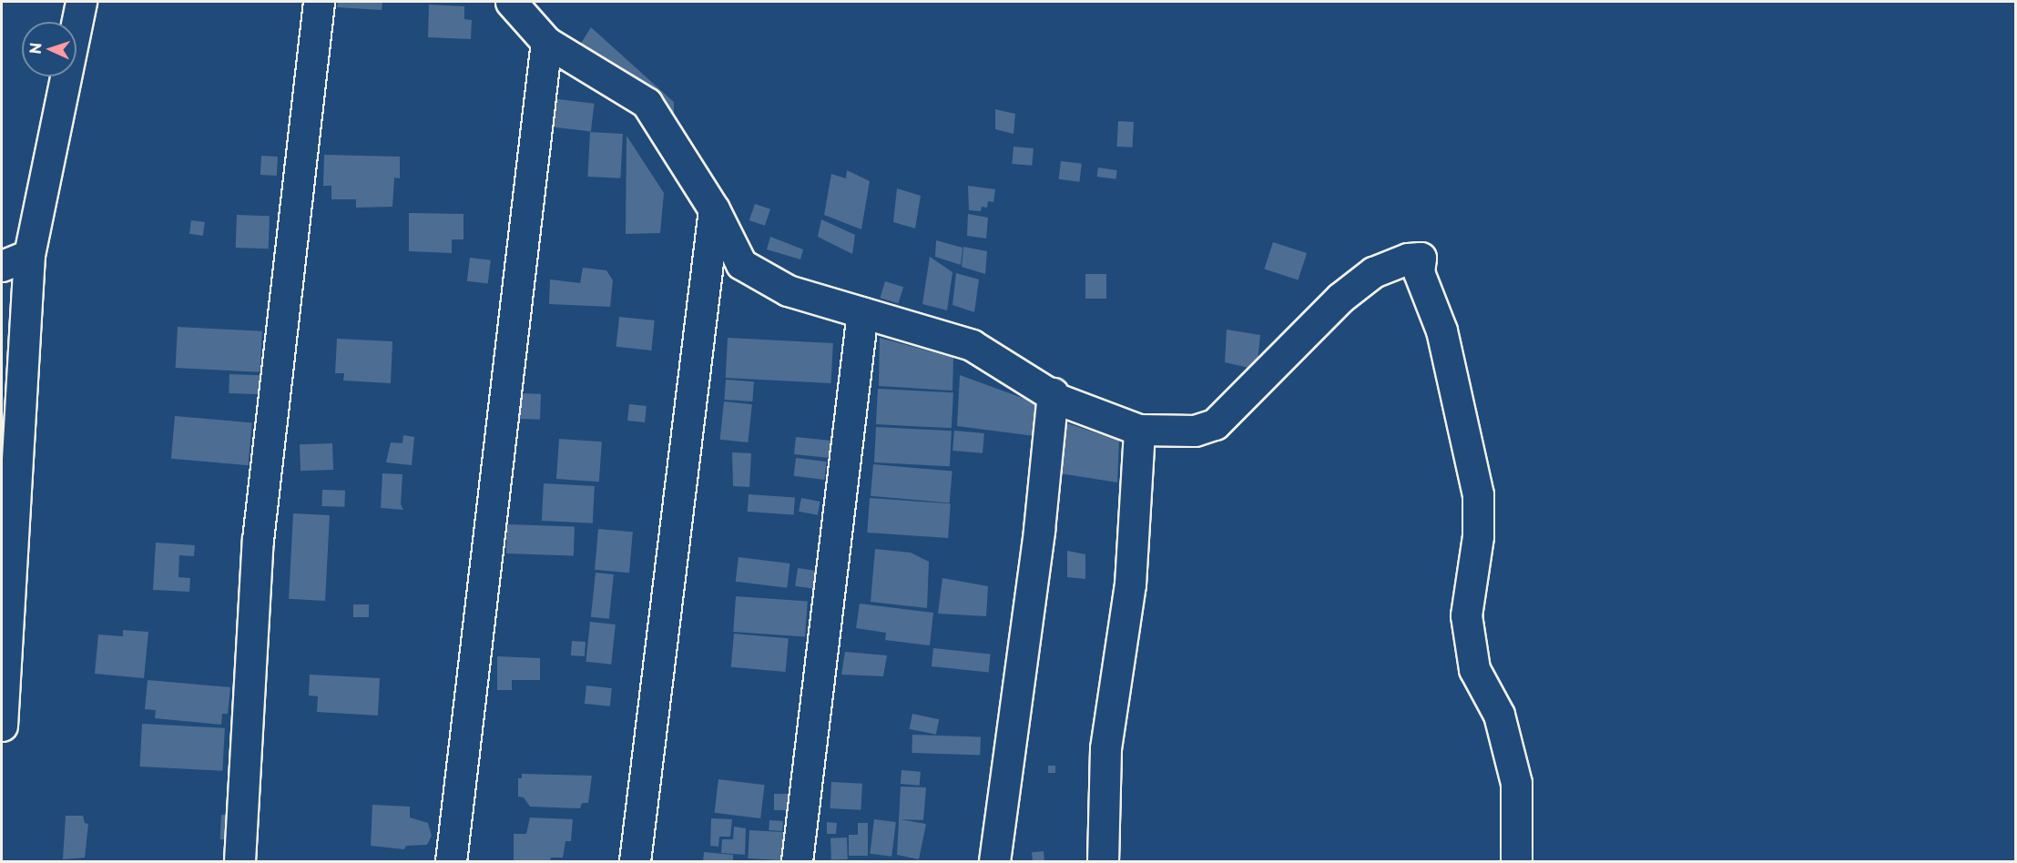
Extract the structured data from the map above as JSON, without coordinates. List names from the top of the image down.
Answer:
{
  "north": "left"
}
